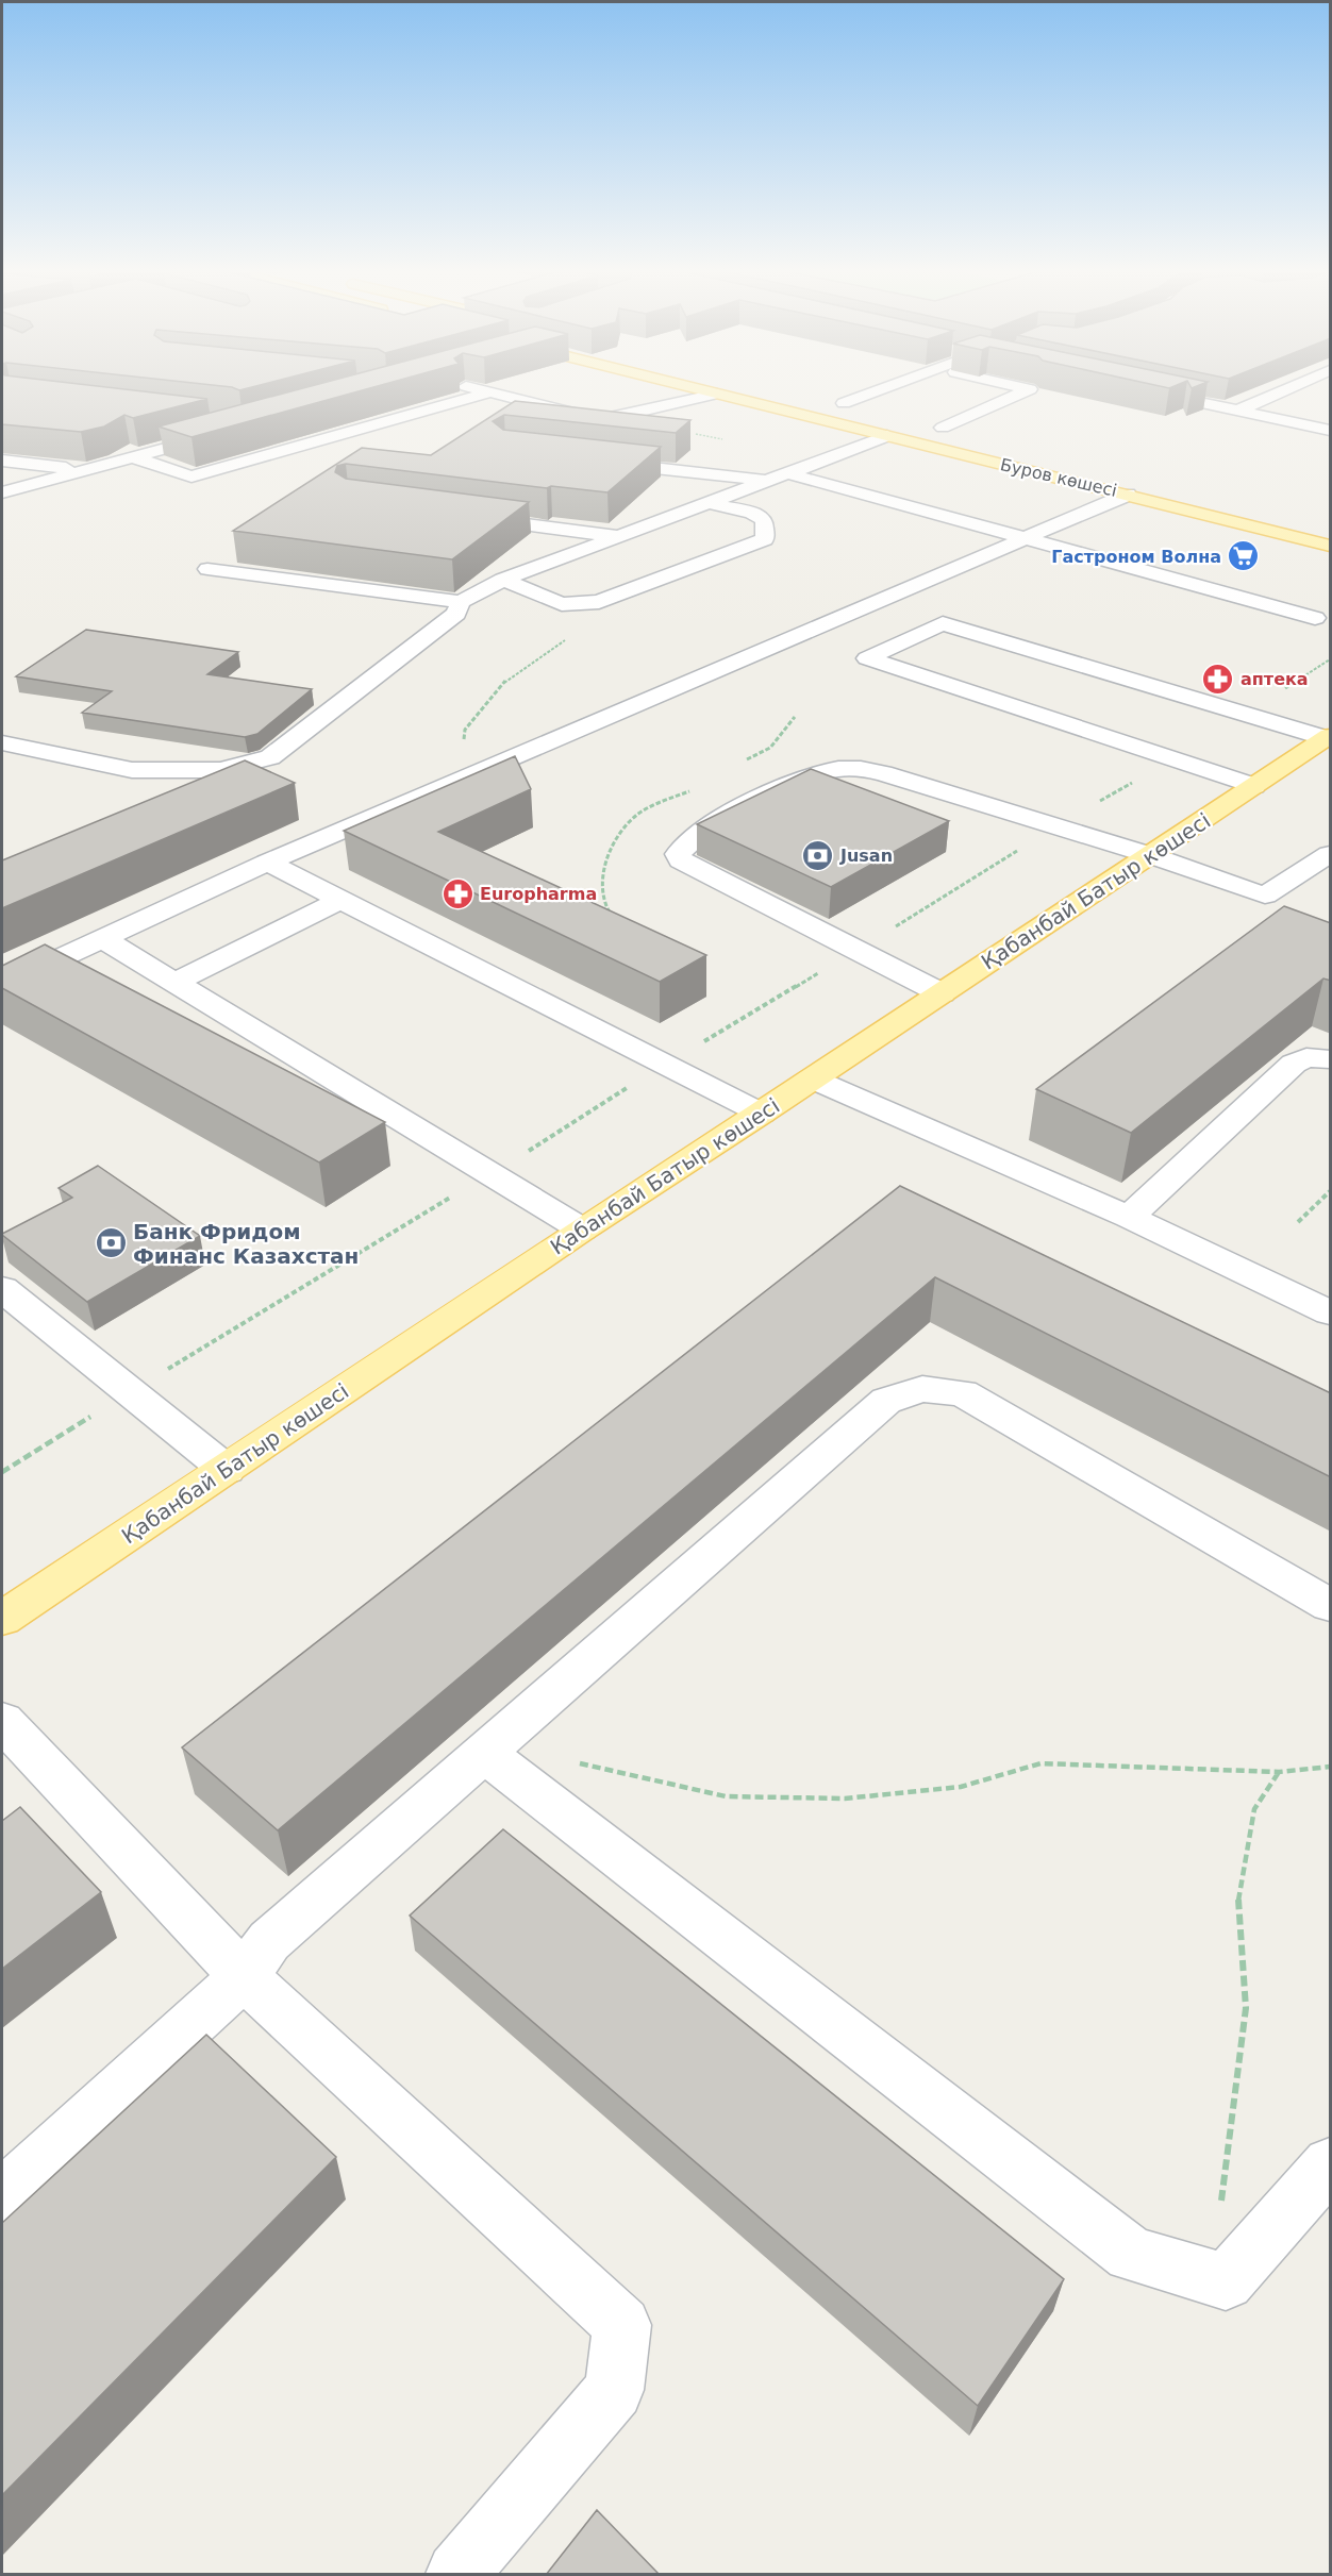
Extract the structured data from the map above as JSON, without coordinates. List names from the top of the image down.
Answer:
{
  "streets": {
    "main road": ["Буров көшесі", "Қабанбай Батыр көшесі"]
  },
  "places": {
    "supermarket": ["Гастроном Волна"],
    "pharmacy": ["аптека", "Europharma"],
    "bank": ["Jusan", "Банк Фридом Финанс Казахстан"]
  }
}
